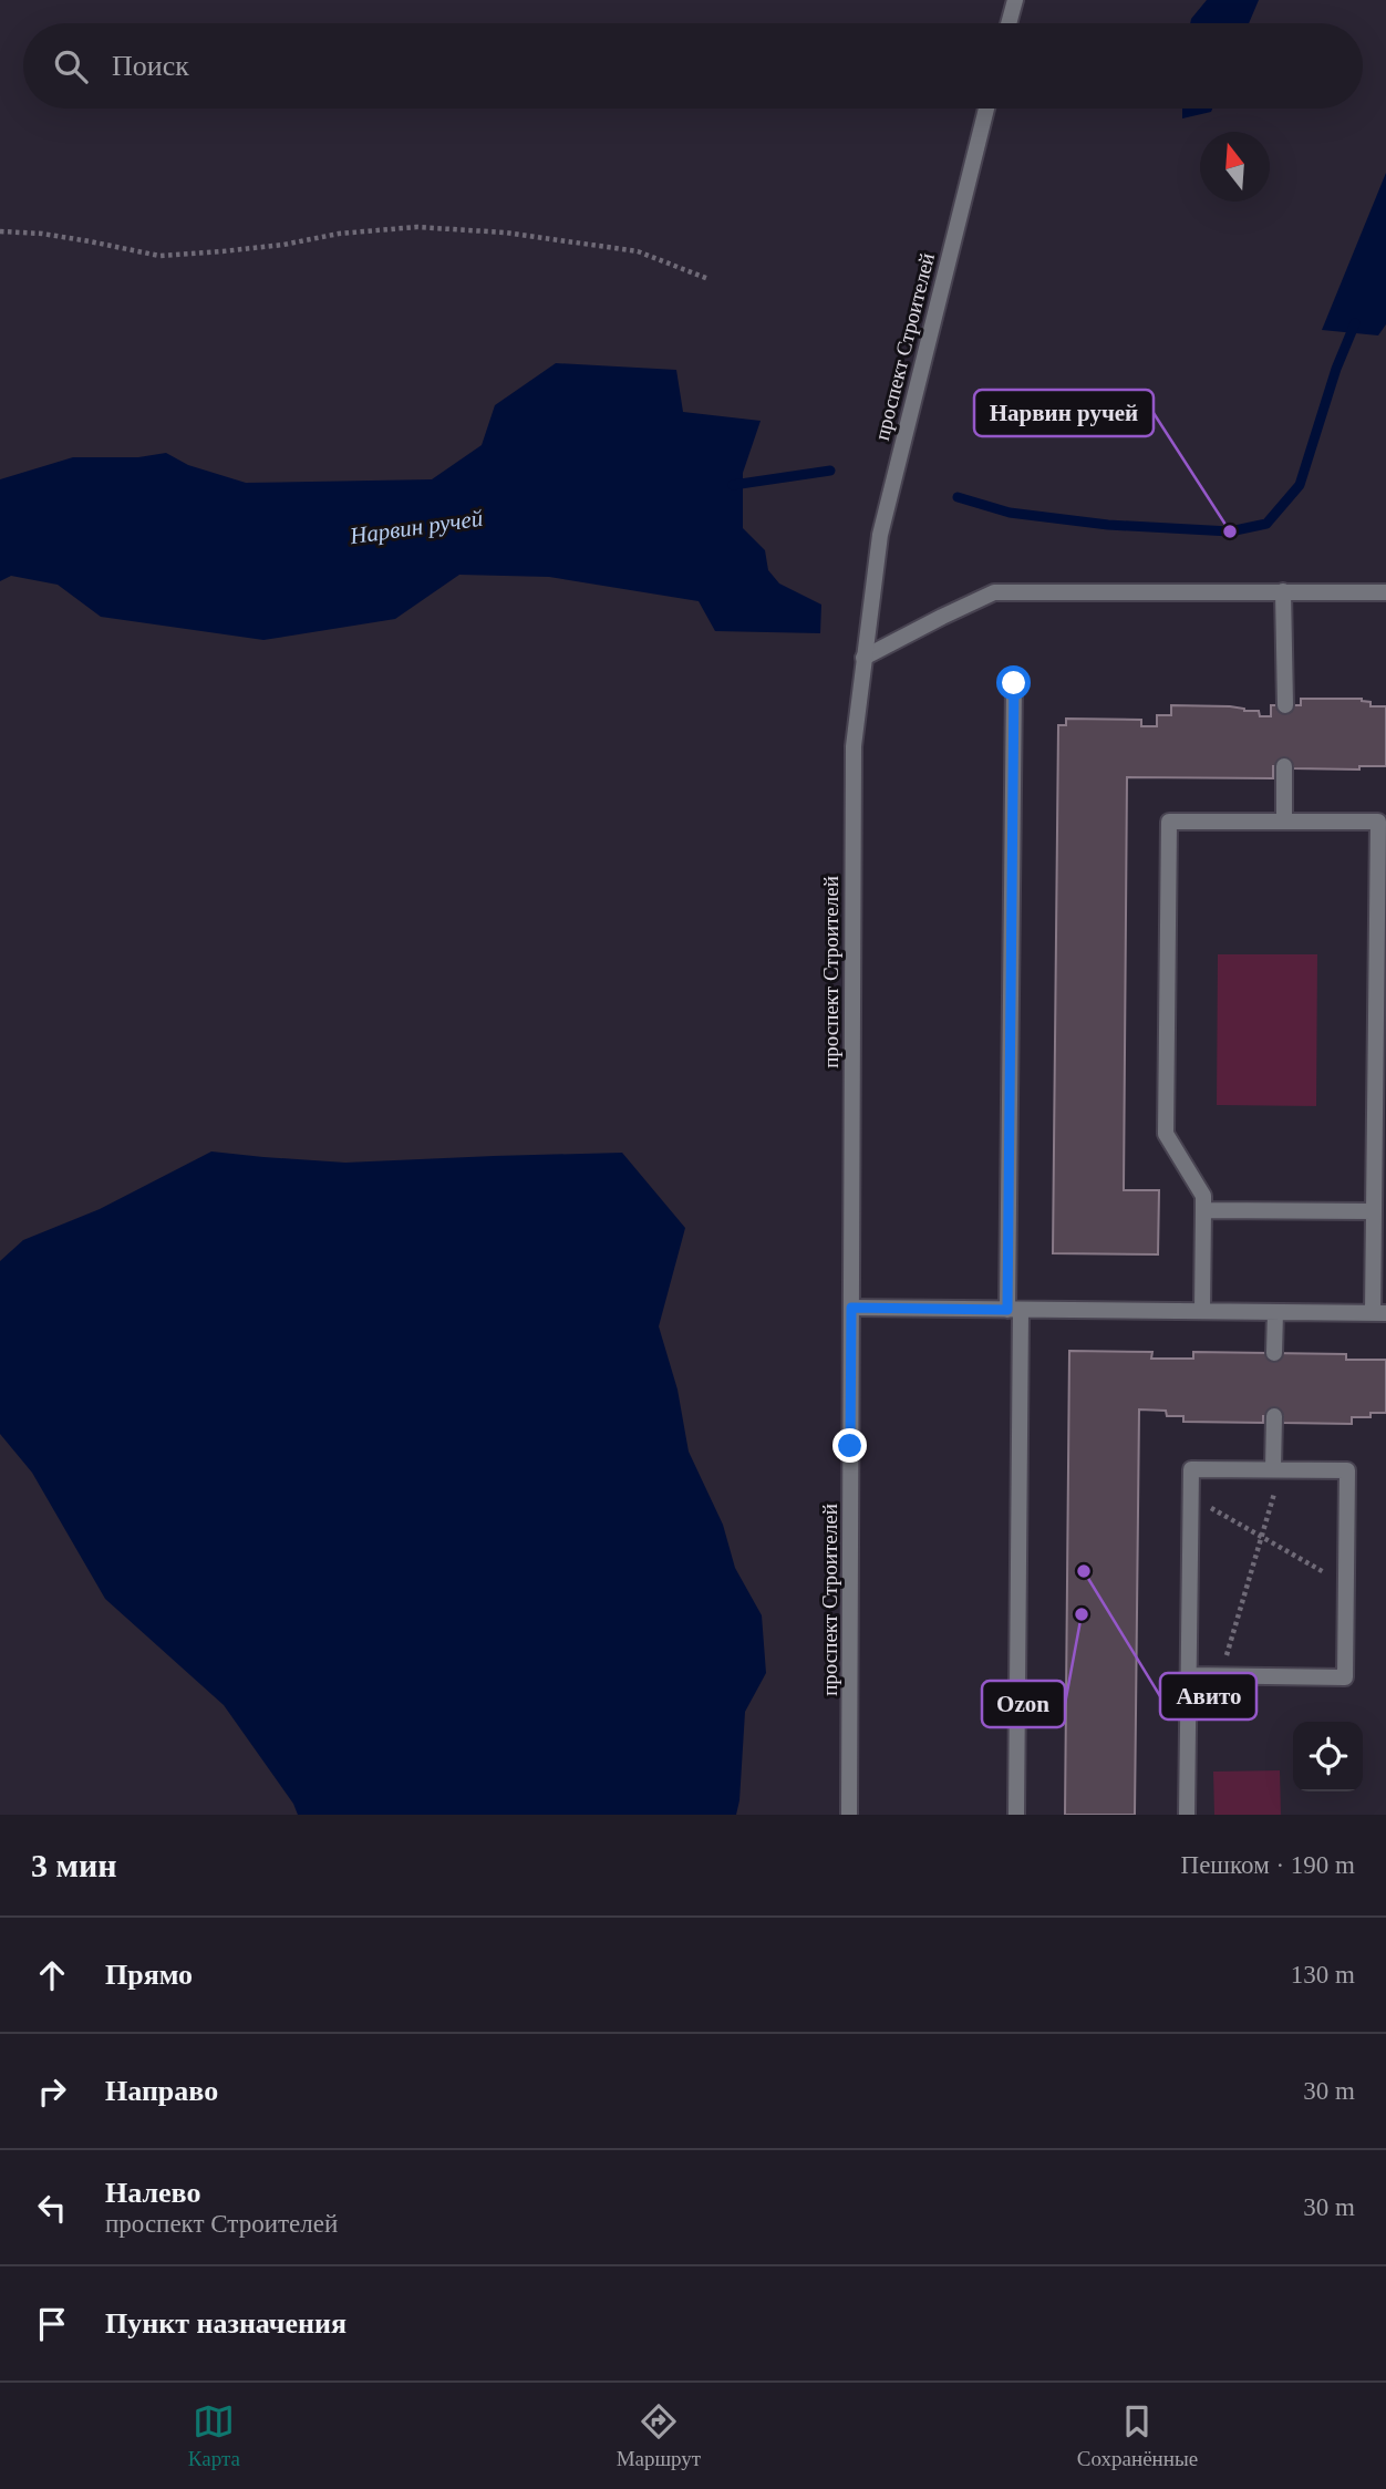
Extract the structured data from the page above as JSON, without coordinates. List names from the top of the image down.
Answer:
{
  "streets": {
    "street": ["проспект Строителей"]
  },
  "water": ["Нарвин ручей"],
  "places": ["Нарвин ручей", "Авито", "Ozon"],
  "north": "top",
  "page": {
    "search": "Поиск",
    "heading": ["3 мин", "Пешком · 190 m"],
    "list": [
      ["Прямо", "130 m"],
      ["Направо", "30 m"],
      ["Налево", "проспект Строителей", "30 m"],
      "Пункт назначения"
    ],
    "nav": ["Карта", "Маршрут", "Сохранённые"]
  }
}
